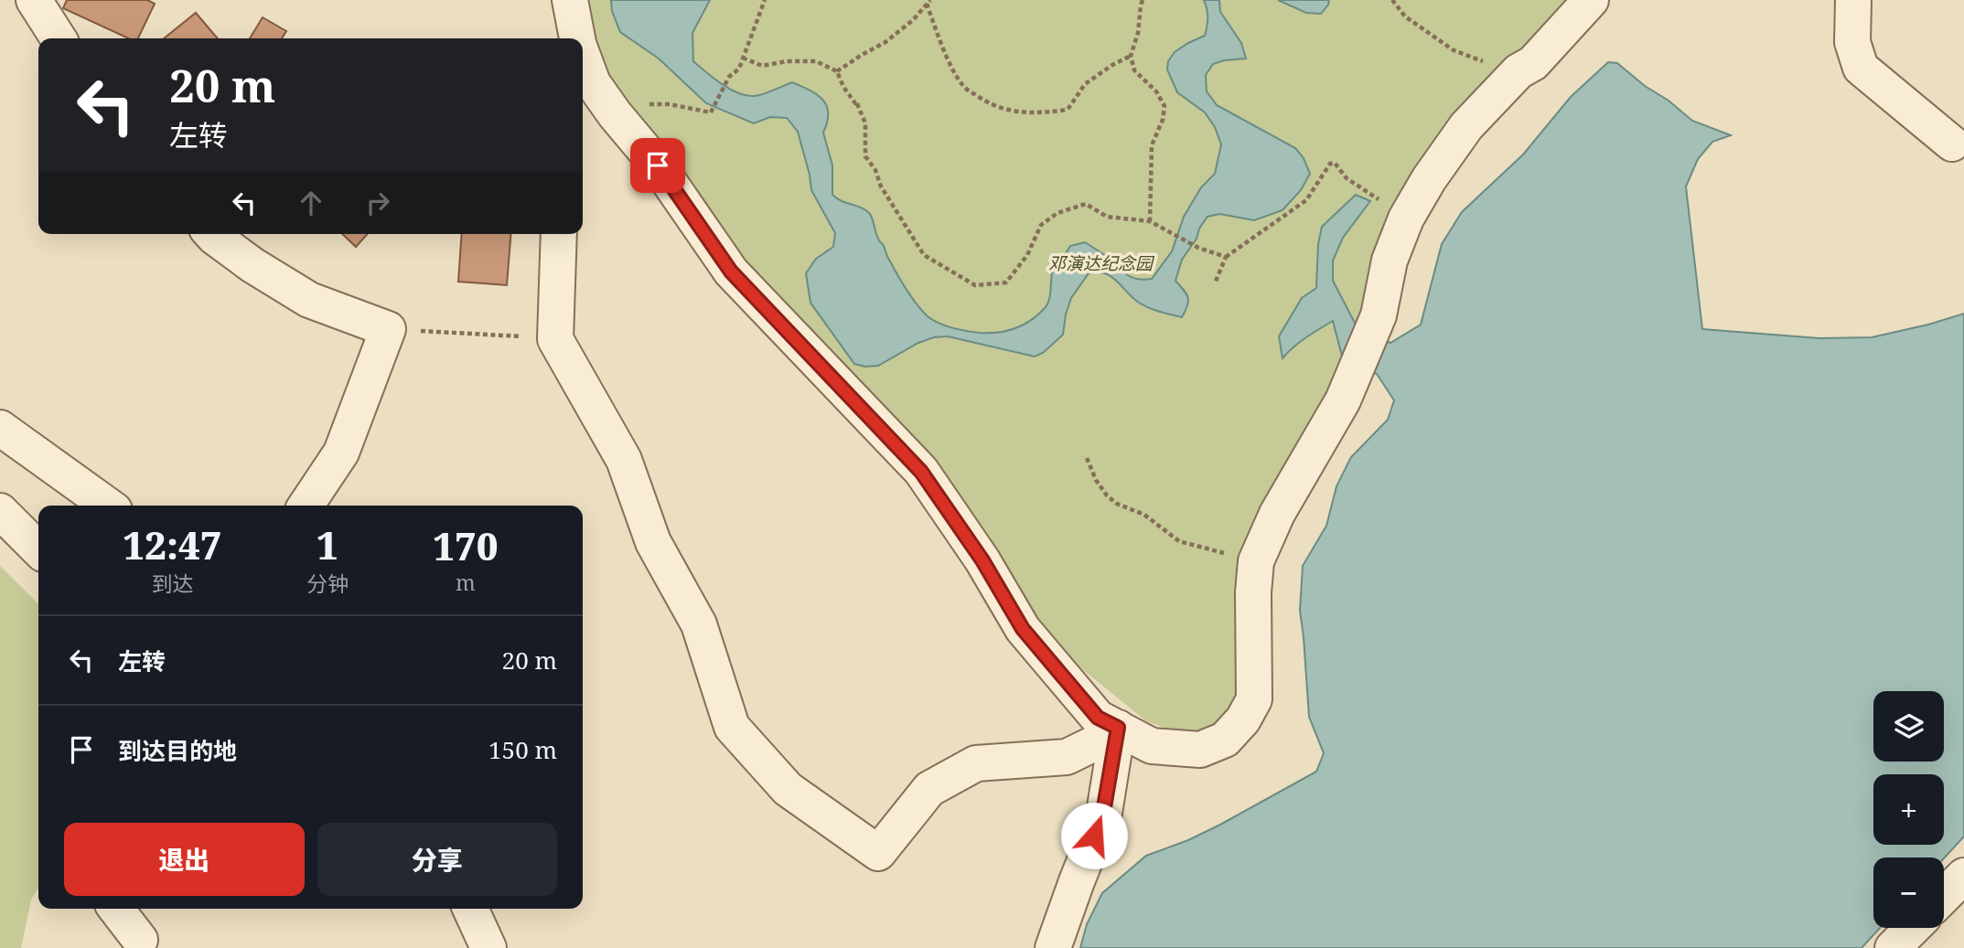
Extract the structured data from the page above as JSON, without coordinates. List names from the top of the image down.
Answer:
{
  "parks": ["邓演达纪念园"],
  "page": {
    "turn": ["20 m", "左转"],
    "eta": [
      "12:47",
      "到达",
      "1",
      "分钟",
      "170",
      "m"
    ],
    "list": [
      {
        "name": "左转",
        "value": "20 m"
      },
      {
        "name": "到达目的地",
        "value": "150 m"
      }
    ],
    "map_buttons": ["+", "−"],
    "buttons": ["退出", "分享"]
  }
}
